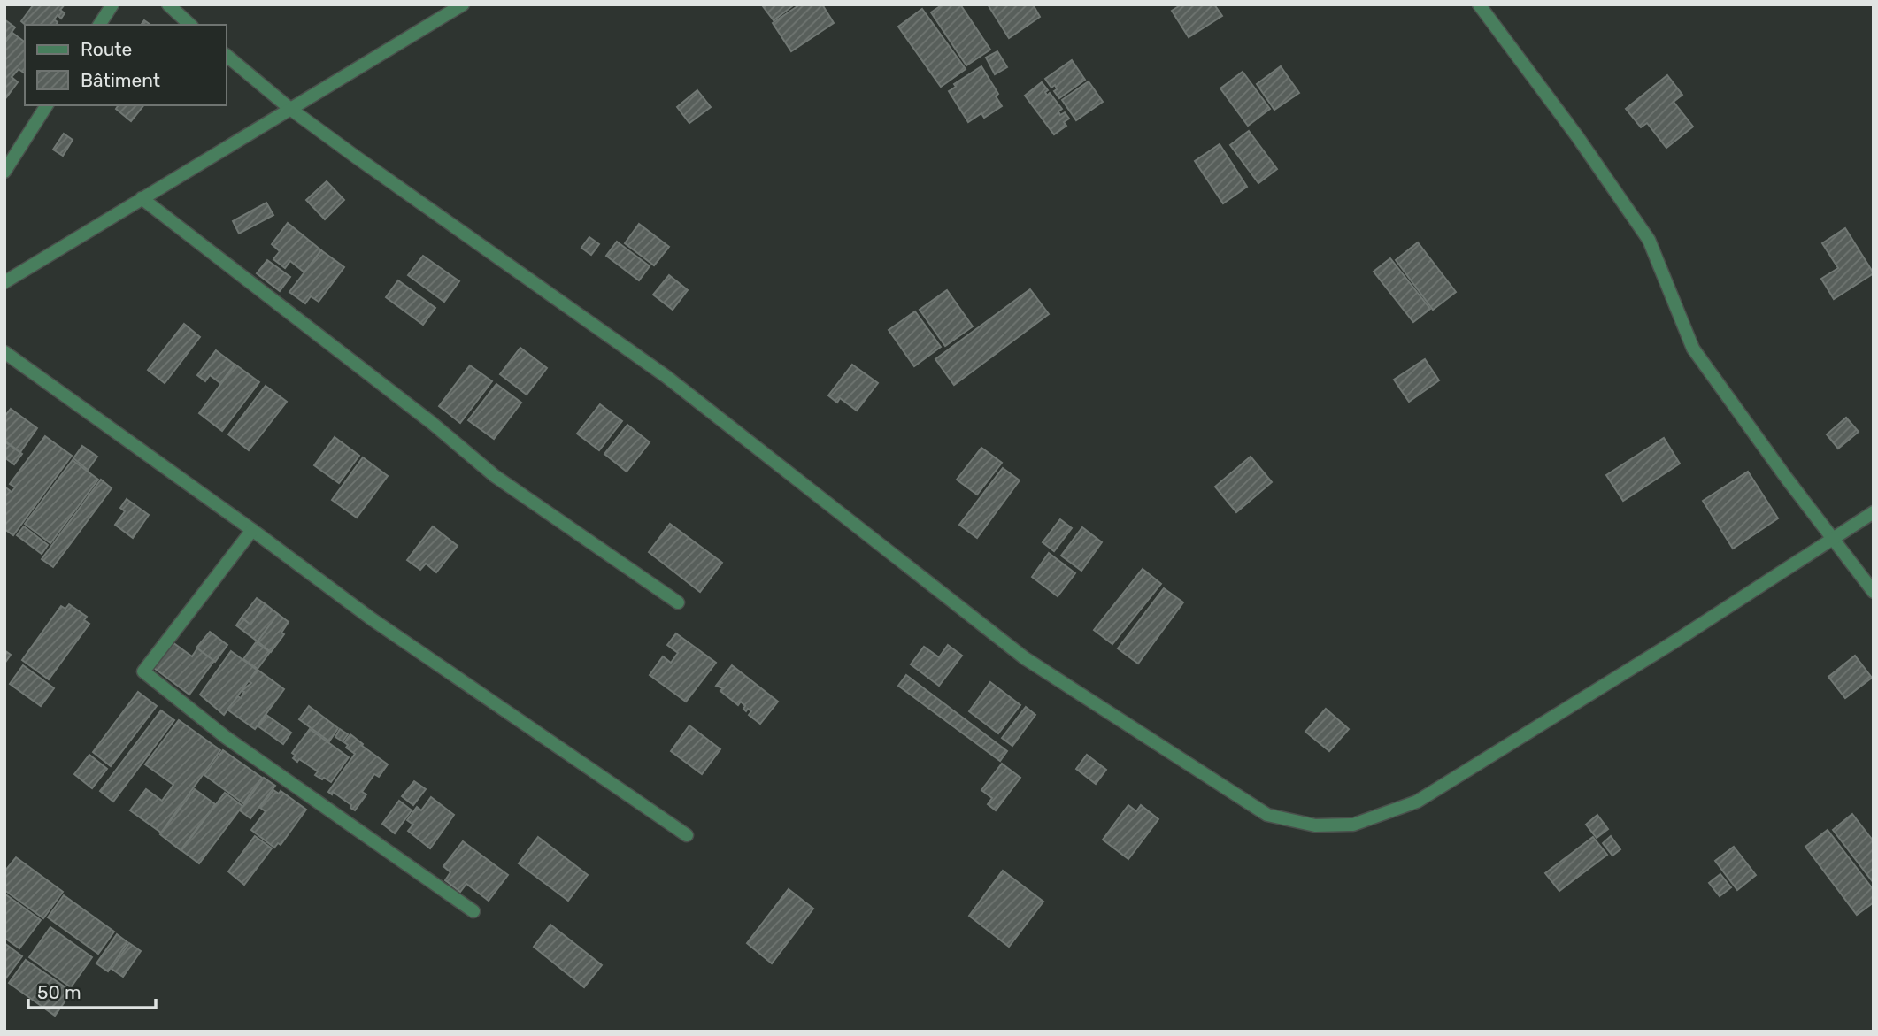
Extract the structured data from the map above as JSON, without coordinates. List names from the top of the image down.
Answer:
{
  "legend": ["Route", "Bâtiment"],
  "scale_bar": "50 m"
}
